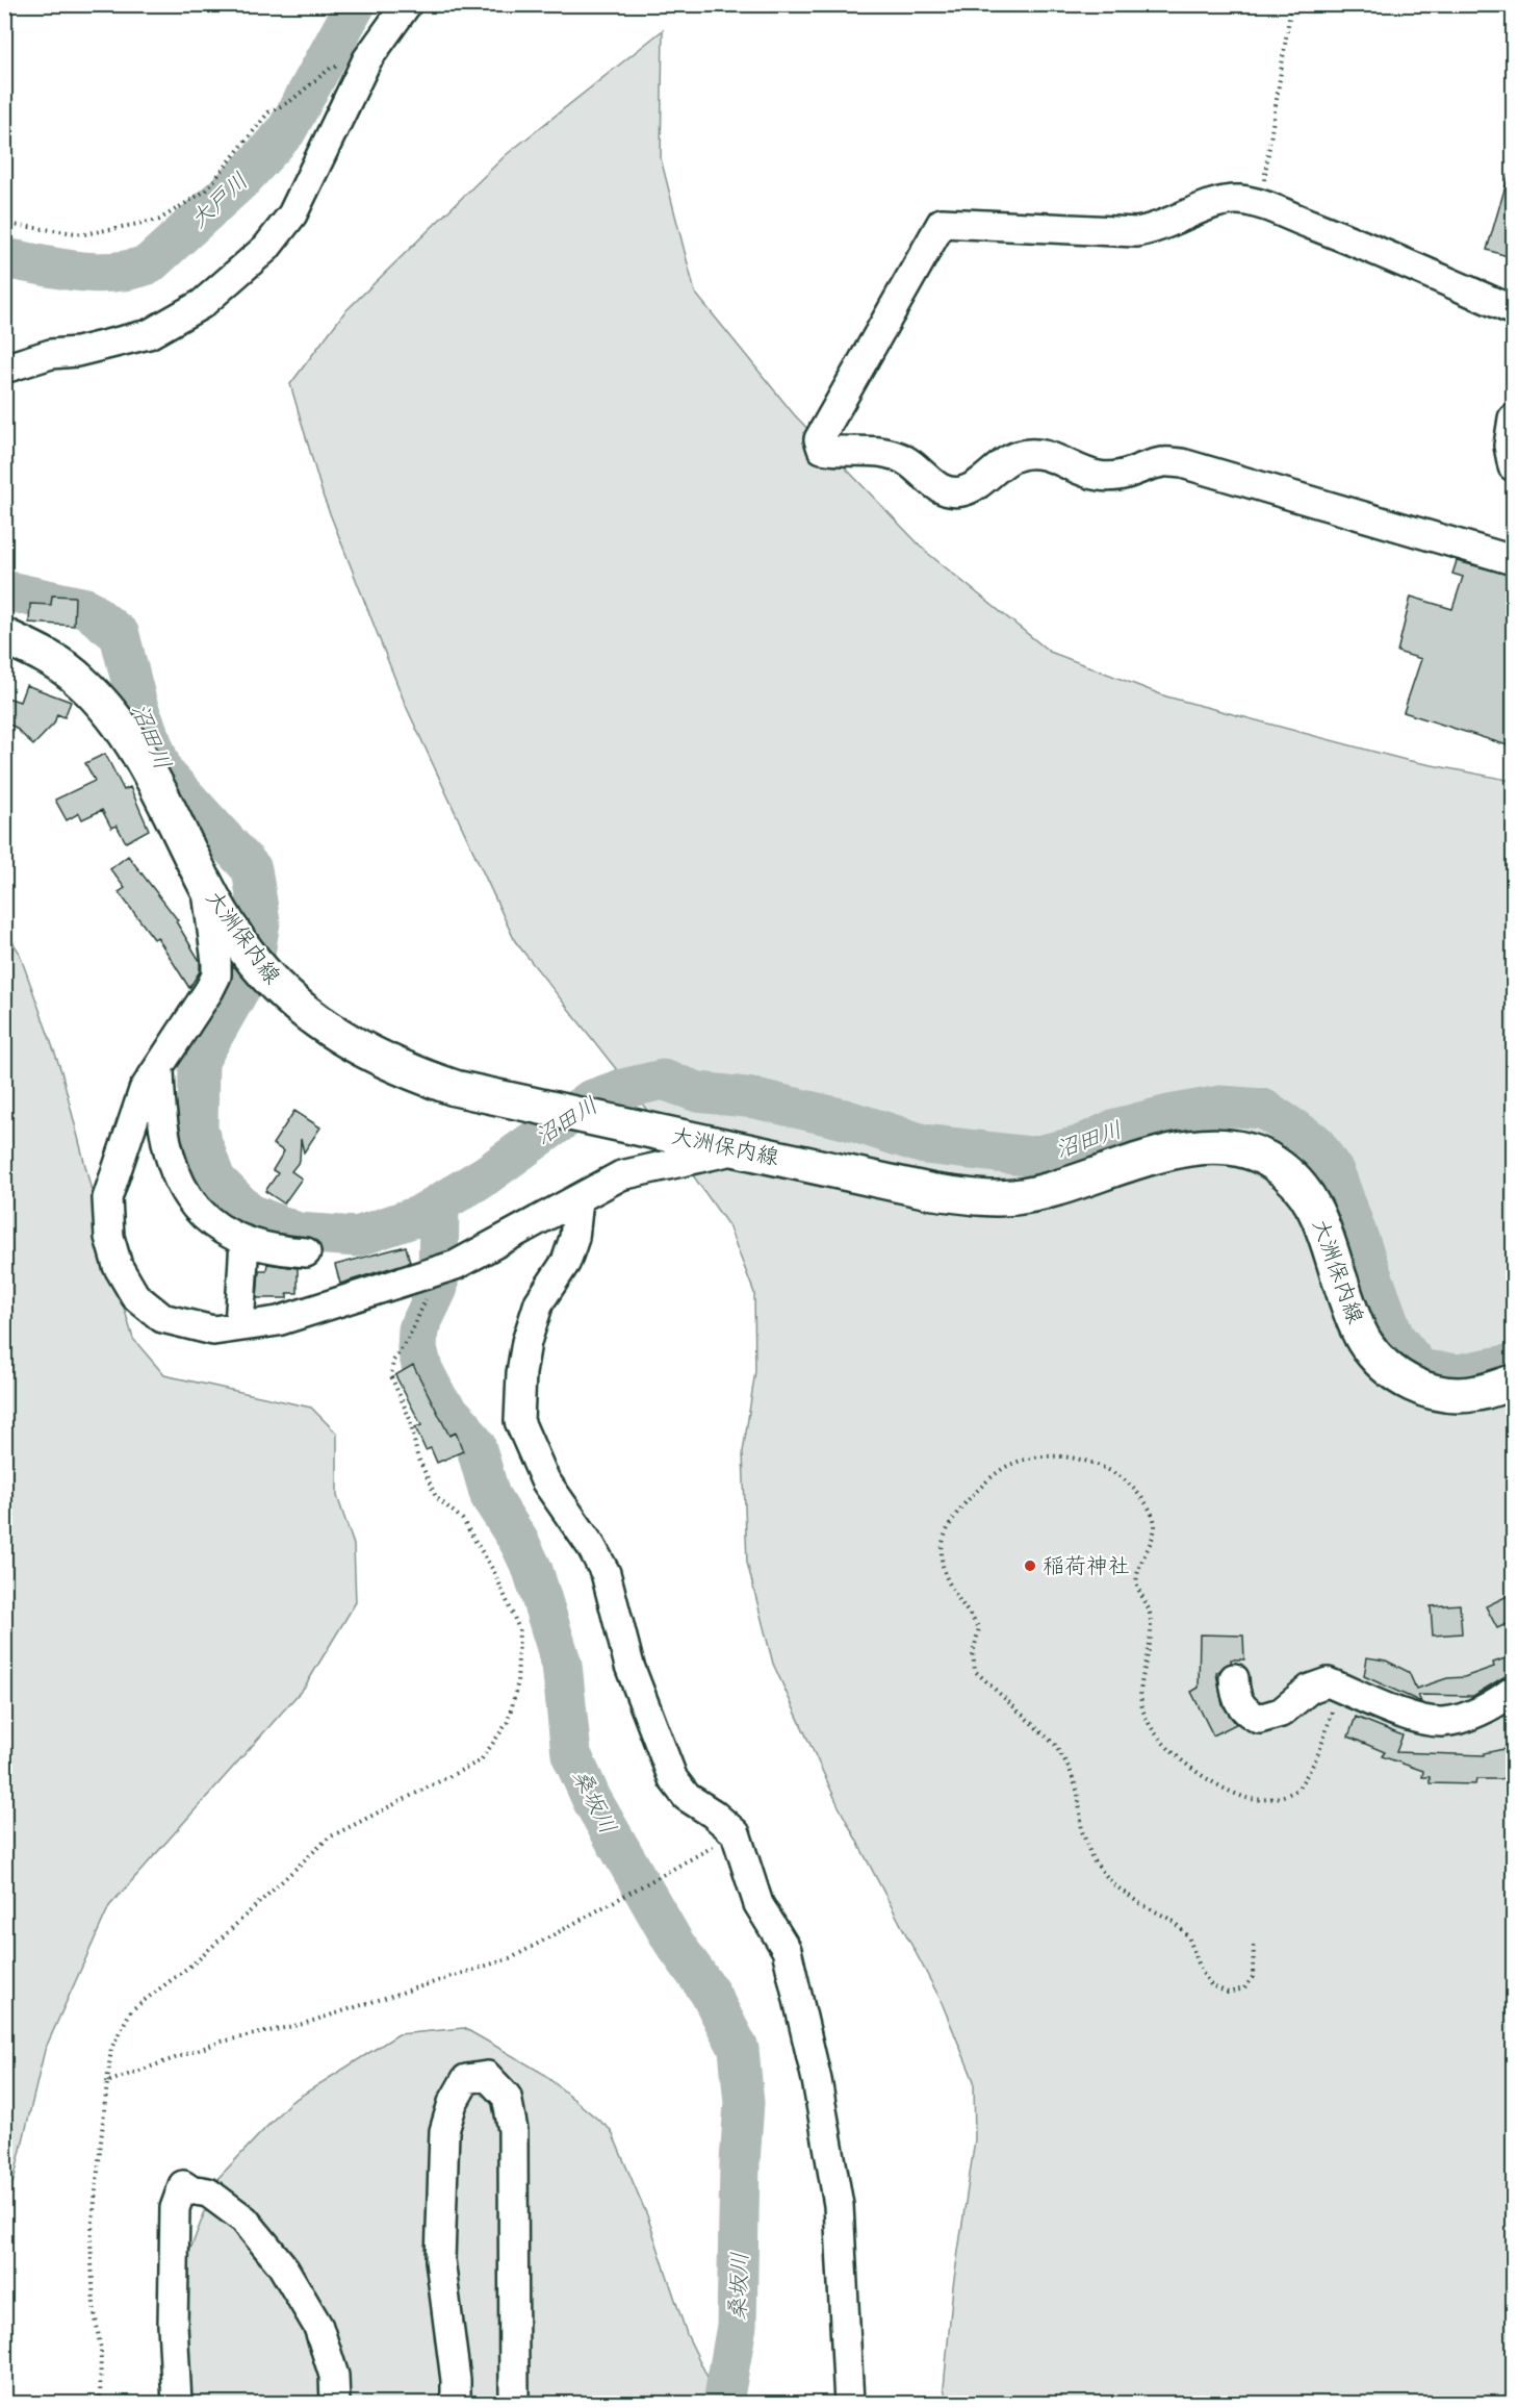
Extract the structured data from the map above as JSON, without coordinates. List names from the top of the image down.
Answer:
{
  "streets": {
    "main road": ["大洲保内線"]
  },
  "water": ["大戸川", "沼田川", "桑坂川"],
  "places": ["稲荷神社"]
}
